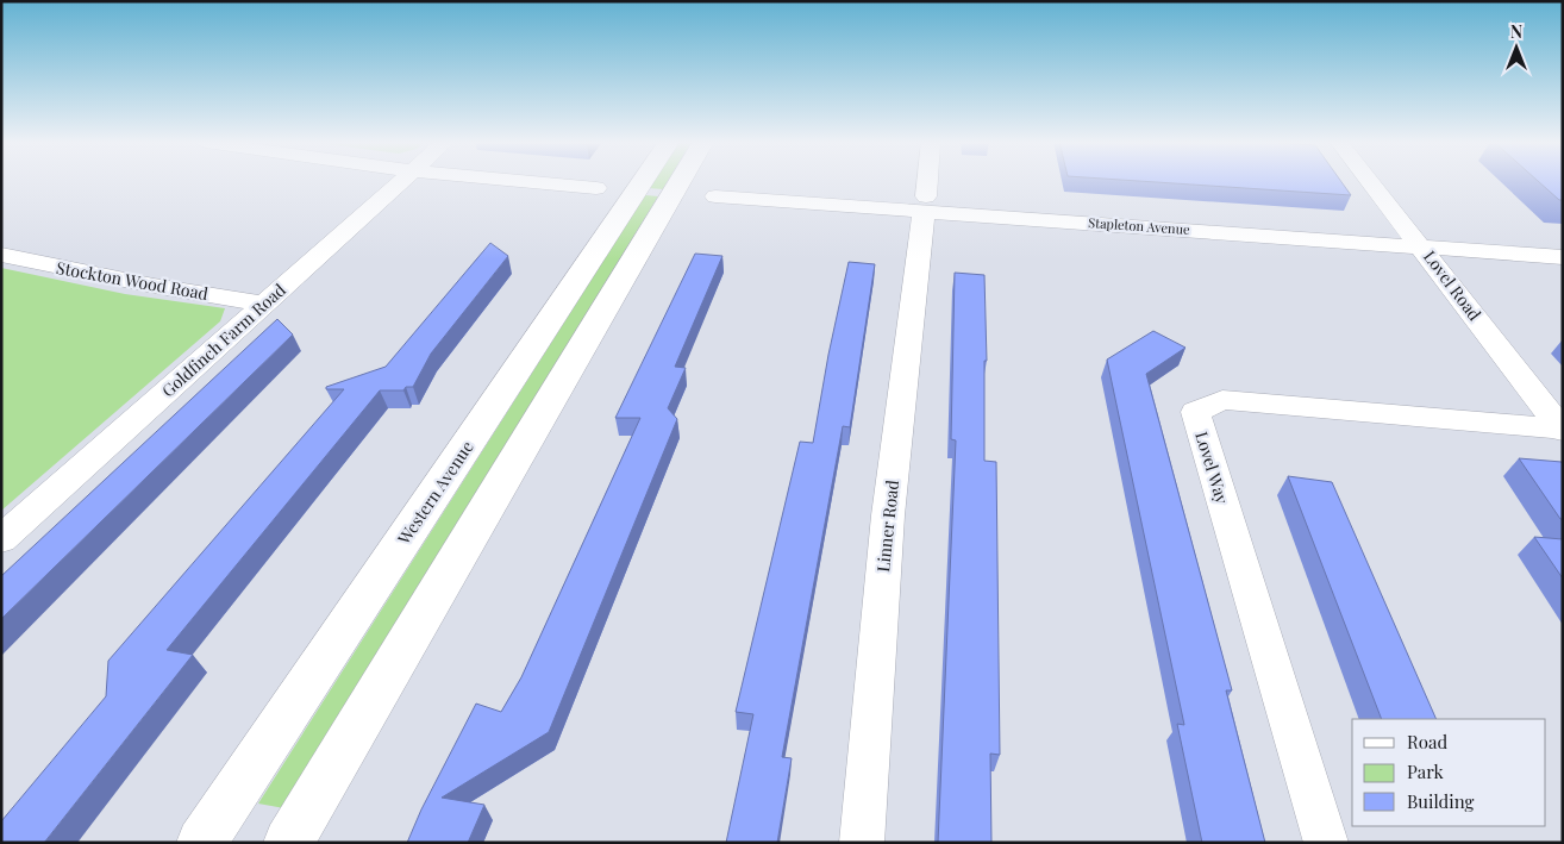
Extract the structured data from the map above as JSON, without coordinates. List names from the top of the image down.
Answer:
{
  "streets": {
    "street": [
      "Stapleton Avenue",
      "Stockton Wood Road",
      "Lovel Road",
      "Goldfinch Farm Road",
      "Lovel Way",
      "Western Avenue",
      "Linner Road"
    ]
  },
  "crossings": [
    ["Stapleton Avenue", "Lovel Road"],
    ["Stapleton Avenue", "Linner Road"],
    ["Stockton Wood Road", "Goldfinch Farm Road"],
    ["Lovel Road", "Lovel Way"]
  ],
  "legend": ["Road", "Park", "Building"],
  "north": "top"
}
